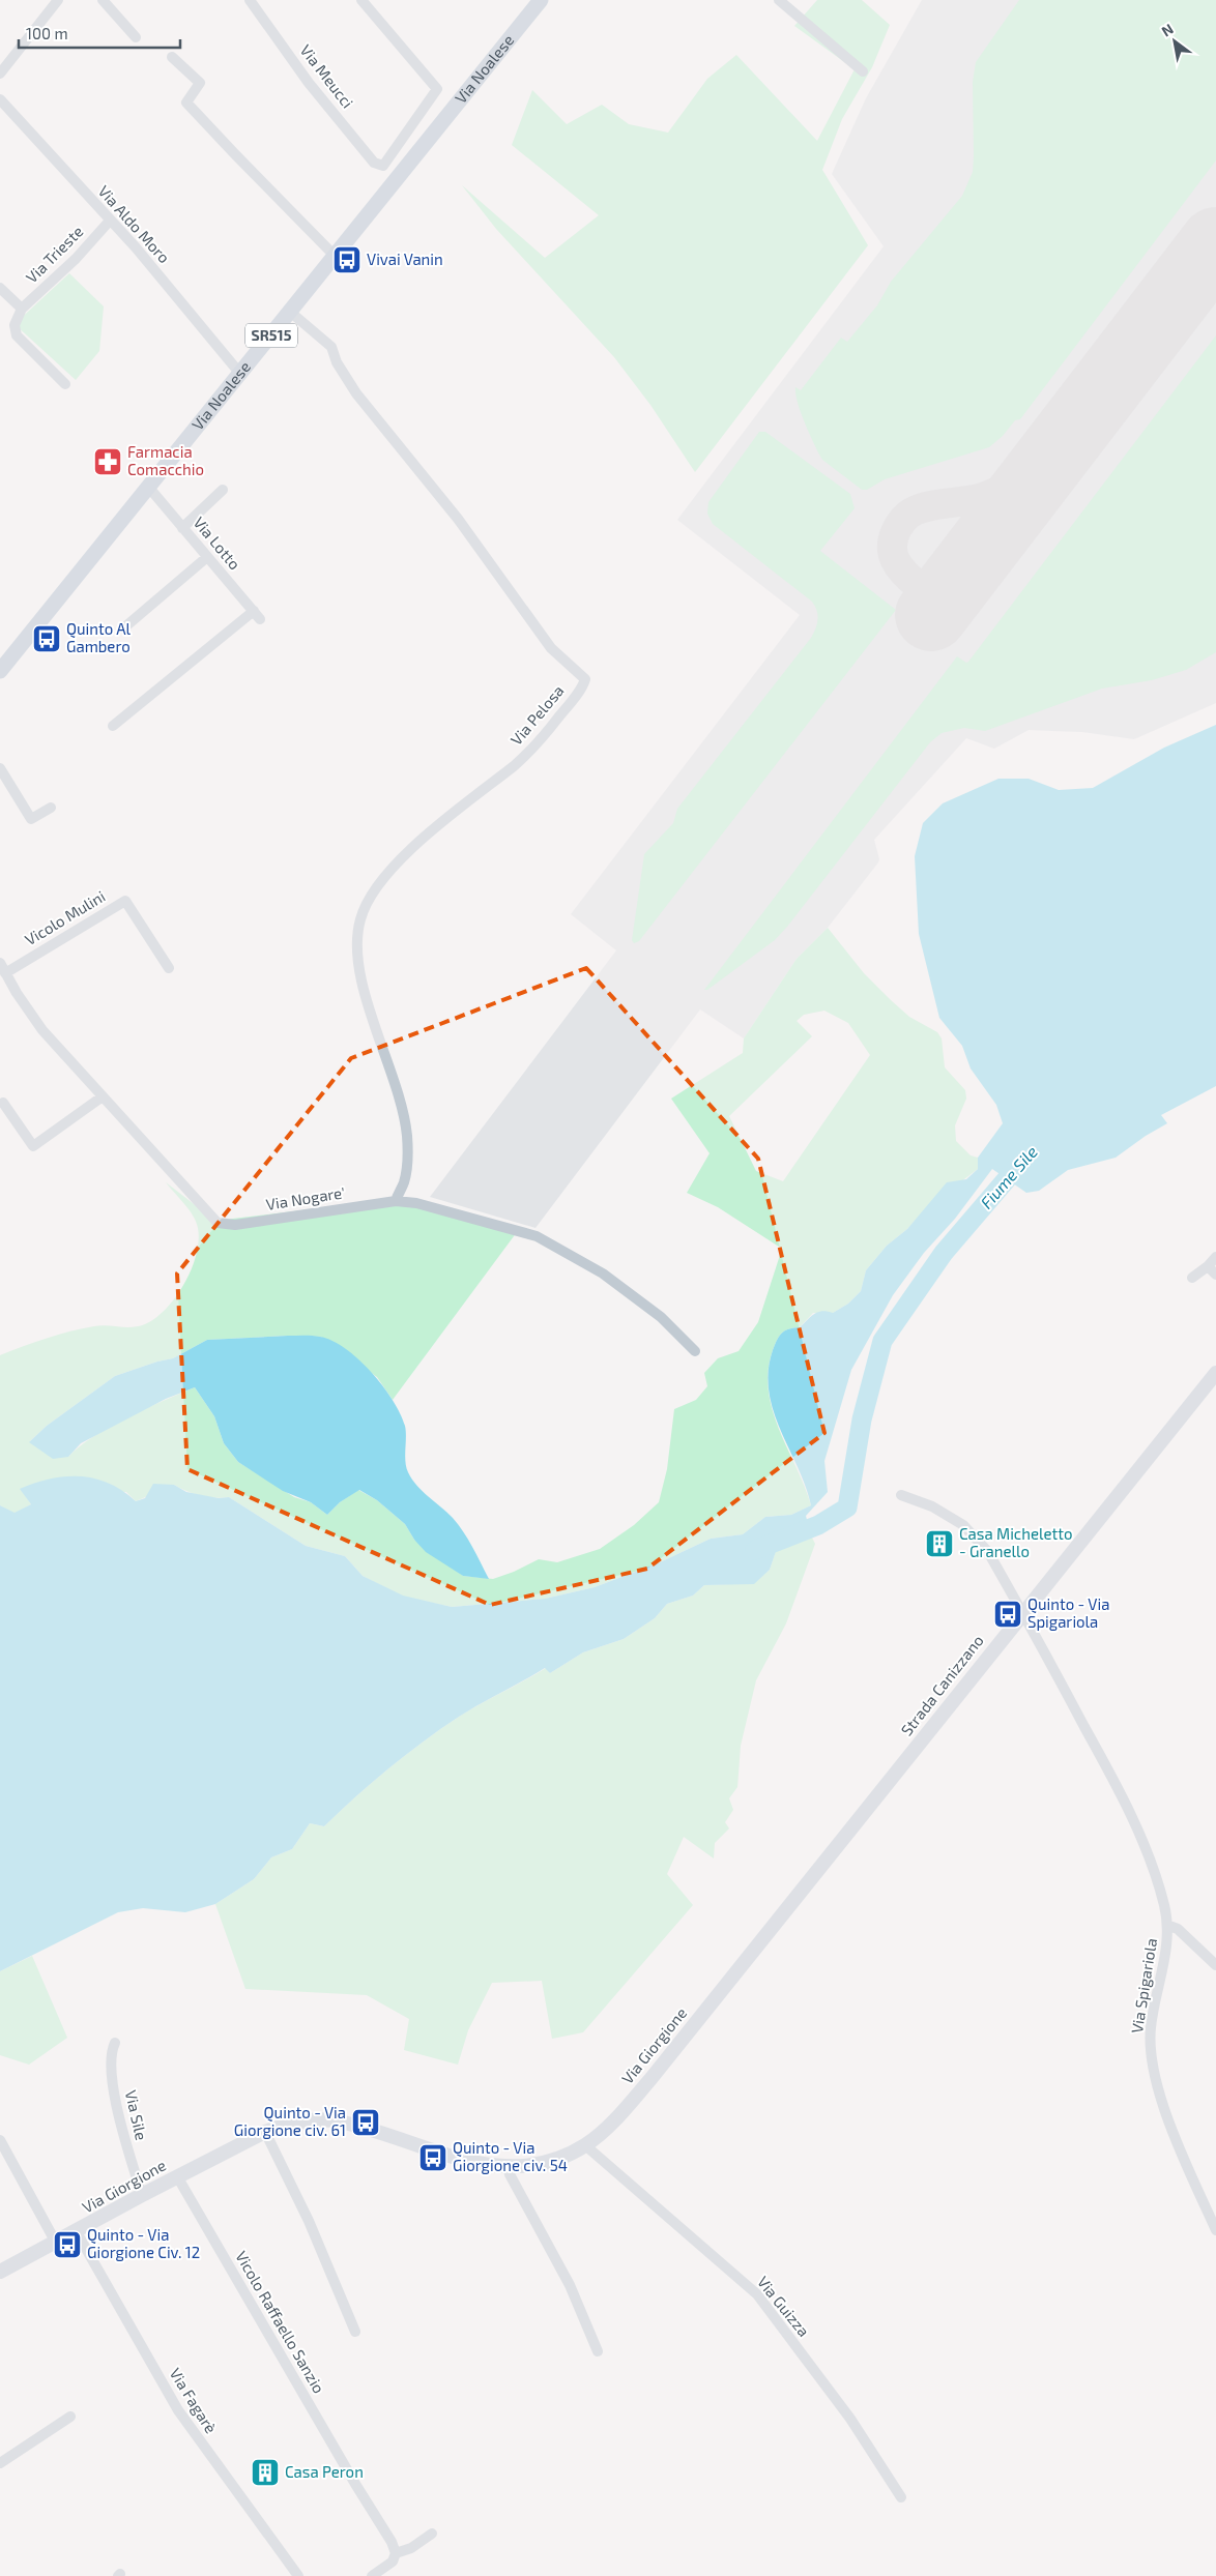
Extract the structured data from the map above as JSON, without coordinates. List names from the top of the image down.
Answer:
{
  "streets": {
    "main road": ["Via Noalese", "SR515"],
    "street": [
      "Via Meucci",
      "Via Aldo Moro",
      "Via Trieste",
      "Via Lotto",
      "Via Pelosa",
      "Vicolo Mulini",
      "Via Nogare'",
      "Strada Canizzano",
      "Via Spigariola",
      "Via Giorgione",
      "Via Sile",
      "Via Guizza",
      "Vicolo Raffaello Sanzio",
      "Via Fagarè"
    ]
  },
  "crossings": [
    ["Via Noalese", "Via Meucci"],
    ["Via Noalese", "Via Aldo Moro"],
    ["Via Noalese", "Via Lotto"],
    ["Via Noalese", "Via Pelosa"],
    ["Via Aldo Moro", "Via Trieste"],
    ["Via Pelosa", "Via Nogare'"],
    ["Vicolo Mulini", "Via Nogare'"],
    ["Strada Canizzano", "Via Spigariola"],
    ["Strada Canizzano", "Via Giorgione"],
    ["Via Giorgione", "Via Sile"],
    ["Via Giorgione", "Via Guizza"],
    ["Via Giorgione", "Vicolo Raffaello Sanzio"],
    ["Via Giorgione", "Via Fagarè"]
  ],
  "water": ["Fiume Sile"],
  "places": {
    "bus stop": [
      "Vivai Vanin",
      "Quinto Al Gambero",
      "Quinto - Via Spigariola",
      "Quinto - Via Giorgione civ. 61",
      "Quinto - Via Giorgione civ. 54",
      "Quinto - Via Giorgione Civ. 12"
    ],
    "pharmacy": ["Farmacia Comacchio"],
    "building": ["Casa Micheletto - Granello", "Casa Peron"]
  },
  "scale_bar": "100 m",
  "north": "top left"
}
